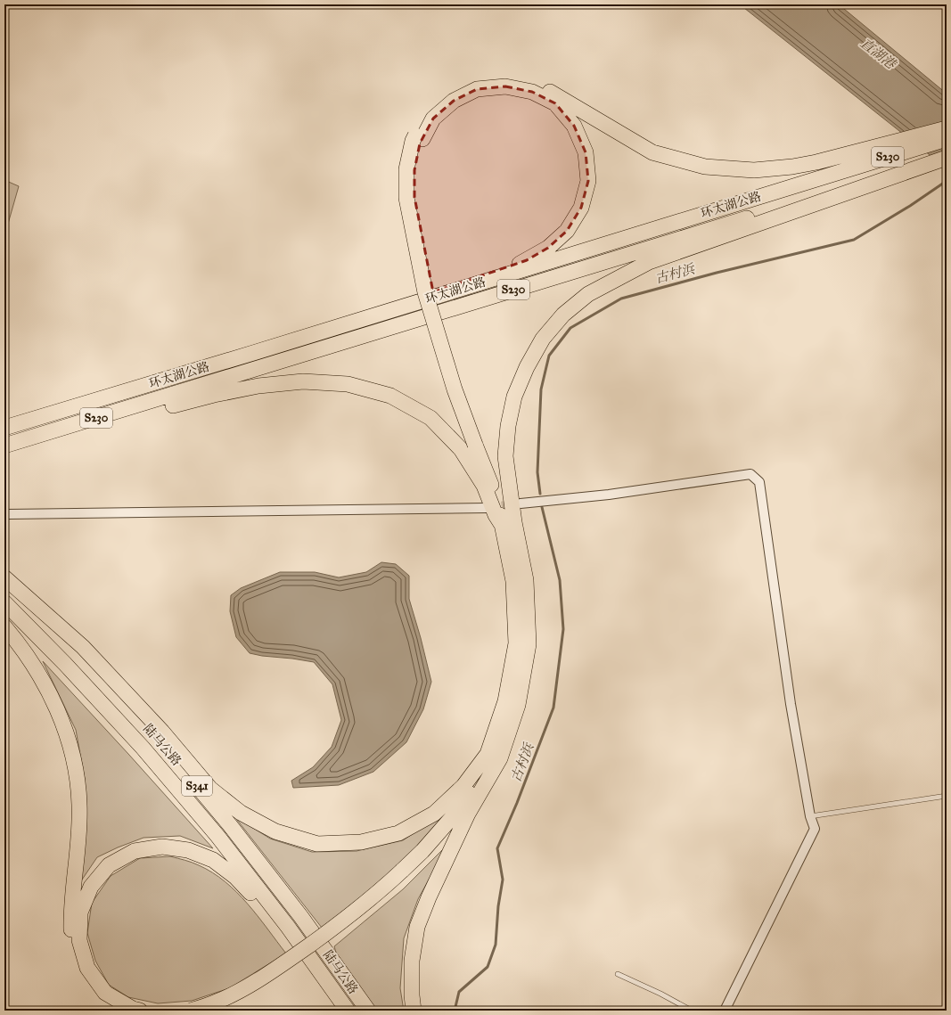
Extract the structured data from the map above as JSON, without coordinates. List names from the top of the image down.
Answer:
{
  "streets": {
    "highway": [
      "S230",
      "环太湖公路",
      "陆马公路",
      "S341"
    ]
  },
  "water": ["直湖港", "古村浜"]
}
